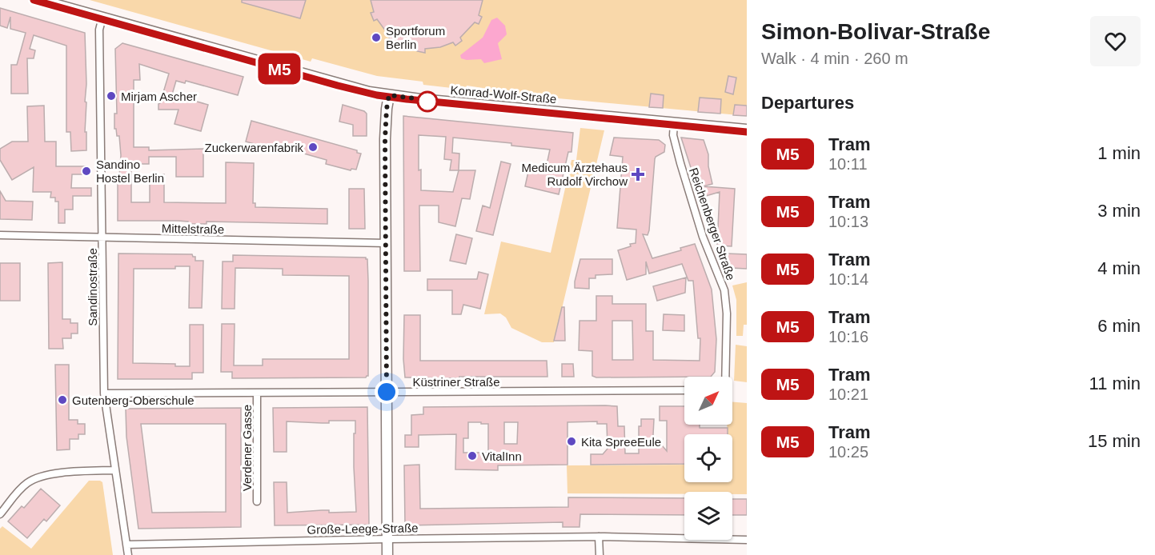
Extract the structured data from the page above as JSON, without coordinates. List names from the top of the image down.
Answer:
{
  "streets": {
    "main road": ["Konrad-Wolf-Straße"],
    "street": [
      "Reichenberger Straße",
      "Mittelstraße",
      "Sandinostraße",
      "Küstriner Straße",
      "Verdener Gasse",
      "Große-Leege-Straße"
    ]
  },
  "crossings": [
    ["Konrad-Wolf-Straße", "Reichenberger Straße"],
    ["Konrad-Wolf-Straße", "Sandinostraße"],
    ["Mittelstraße", "Sandinostraße"],
    ["Sandinostraße", "Küstriner Straße"],
    ["Sandinostraße", "Große-Leege-Straße"],
    ["Küstriner Straße", "Verdener Gasse"]
  ],
  "places": {
    "other": [
      "Sportforum Berlin",
      "Mirjam Ascher",
      "Zuckerwarenfabrik",
      "Sandino Hostel Berlin",
      "Gutenberg-Oberschule",
      "Kita SpreeEule",
      "VitalInn"
    ],
    "health": ["Medicum Ärztehaus Rudolf Virchow"]
  },
  "lines": ["tram line M5"],
  "north": "top right",
  "page": {
    "on_map": "M5",
    "heading": [
      ["Simon-Bolivar-Straße", "Walk · 4 min · 260 m"],
      "Departures"
    ],
    "list": [
      {
        "mark": "M5",
        "name": "Tram",
        "note": "10:11",
        "value": "1 min"
      },
      {
        "mark": "M5",
        "name": "Tram",
        "note": "10:13",
        "value": "3 min"
      },
      {
        "mark": "M5",
        "name": "Tram",
        "note": "10:14",
        "value": "4 min"
      },
      {
        "mark": "M5",
        "name": "Tram",
        "note": "10:16",
        "value": "6 min"
      },
      {
        "mark": "M5",
        "name": "Tram",
        "note": "10:21",
        "value": "11 min"
      },
      {
        "mark": "M5",
        "name": "Tram",
        "note": "10:25",
        "value": "15 min"
      }
    ]
  }
}
